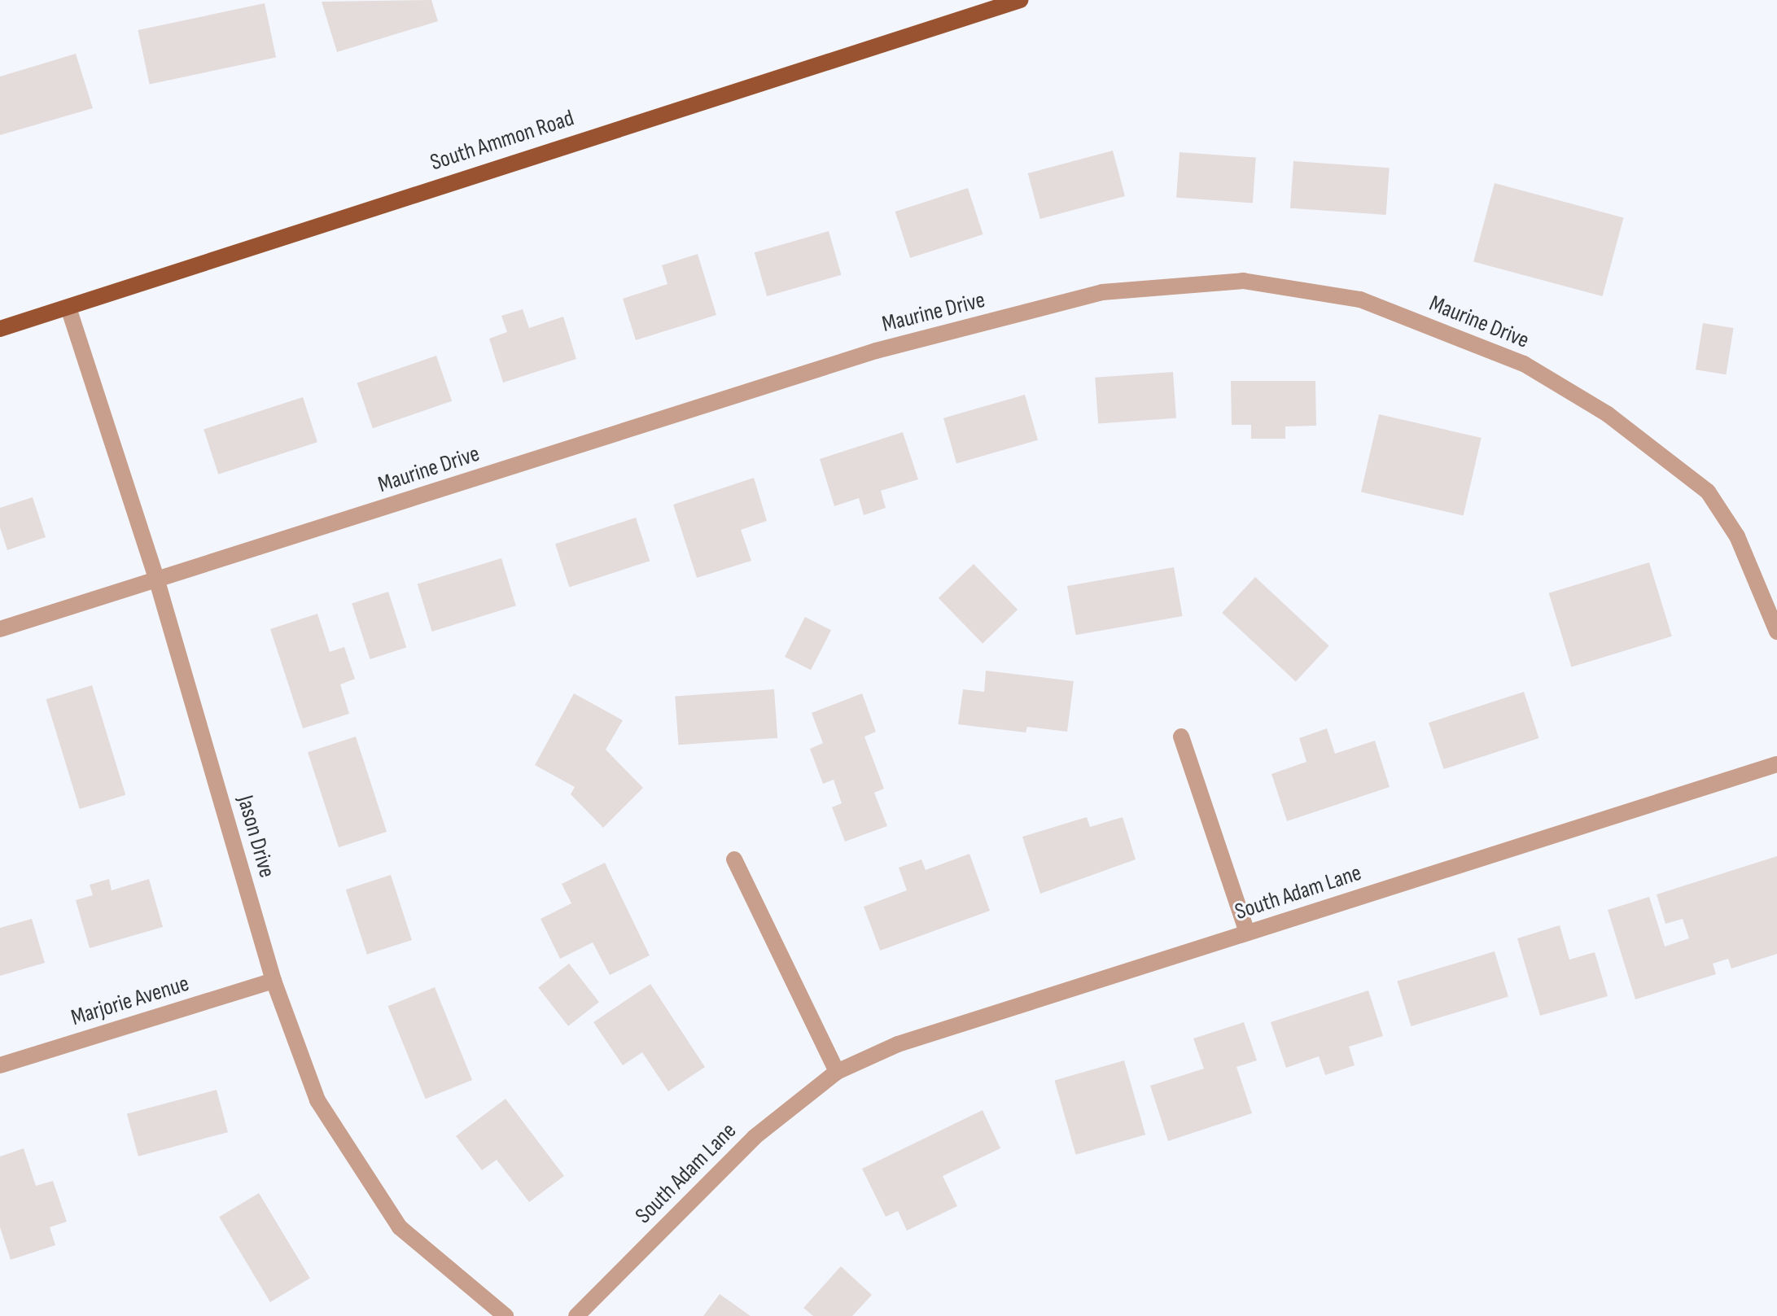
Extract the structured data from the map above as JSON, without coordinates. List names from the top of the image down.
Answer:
{
  "streets": {
    "main road": ["South Ammon Road"],
    "street": [
      "Maurine Drive",
      "Jason Drive",
      "South Adam Lane",
      "Marjorie Avenue"
    ]
  },
  "crossings": [
    ["South Ammon Road", "Jason Drive"],
    ["Maurine Drive", "Jason Drive"],
    ["Jason Drive", "Marjorie Avenue"]
  ]
}
